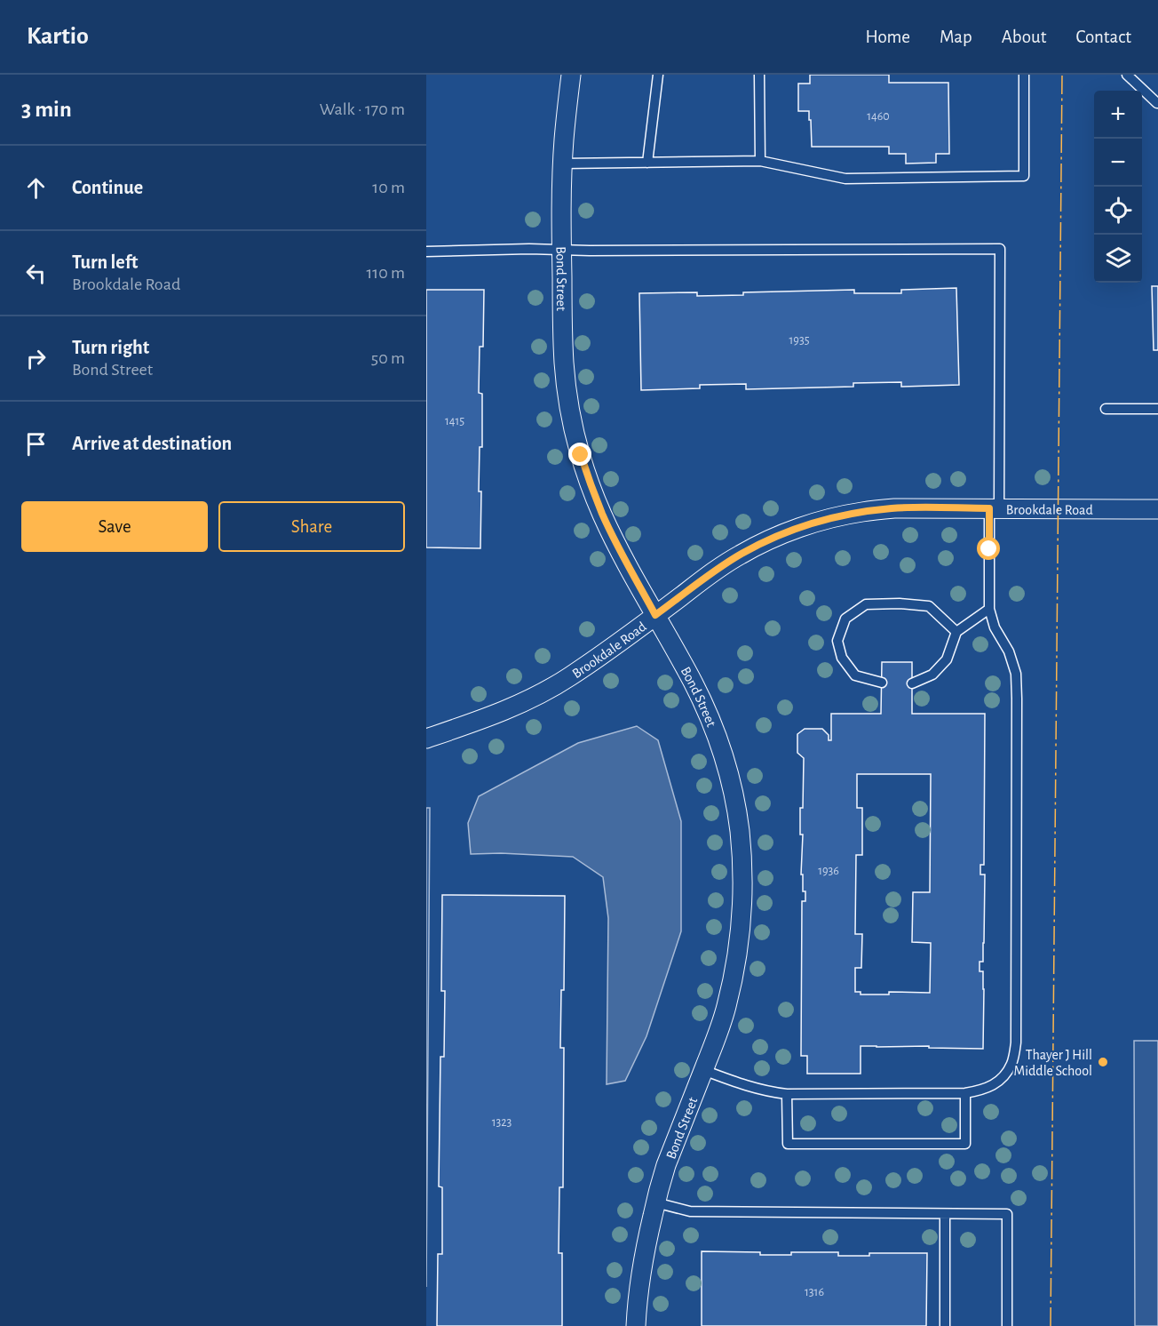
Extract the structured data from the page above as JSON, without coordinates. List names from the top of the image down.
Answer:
{
  "streets": {
    "street": ["Bond Street", "Brookdale Road"]
  },
  "crossings": [
    ["Bond Street", "Brookdale Road"]
  ],
  "places": ["Thayer J Hill Middle School"],
  "house_numbers": [
    "1460",
    "1935",
    "1415",
    "1936",
    "1323",
    "1316"
  ],
  "page": {
    "header": "Kartio",
    "nav": [
      "Home",
      "Map",
      "About",
      "Contact"
    ],
    "heading": ["3 min", "Walk · 170 m"],
    "map_buttons": ["+", "−"],
    "list": [
      ["Continue", "10 m"],
      ["Turn left", "Brookdale Road", "110 m"],
      ["Turn right", "Bond Street", "50 m"],
      "Arrive at destination"
    ],
    "buttons": ["Save", "Share"]
  }
}
